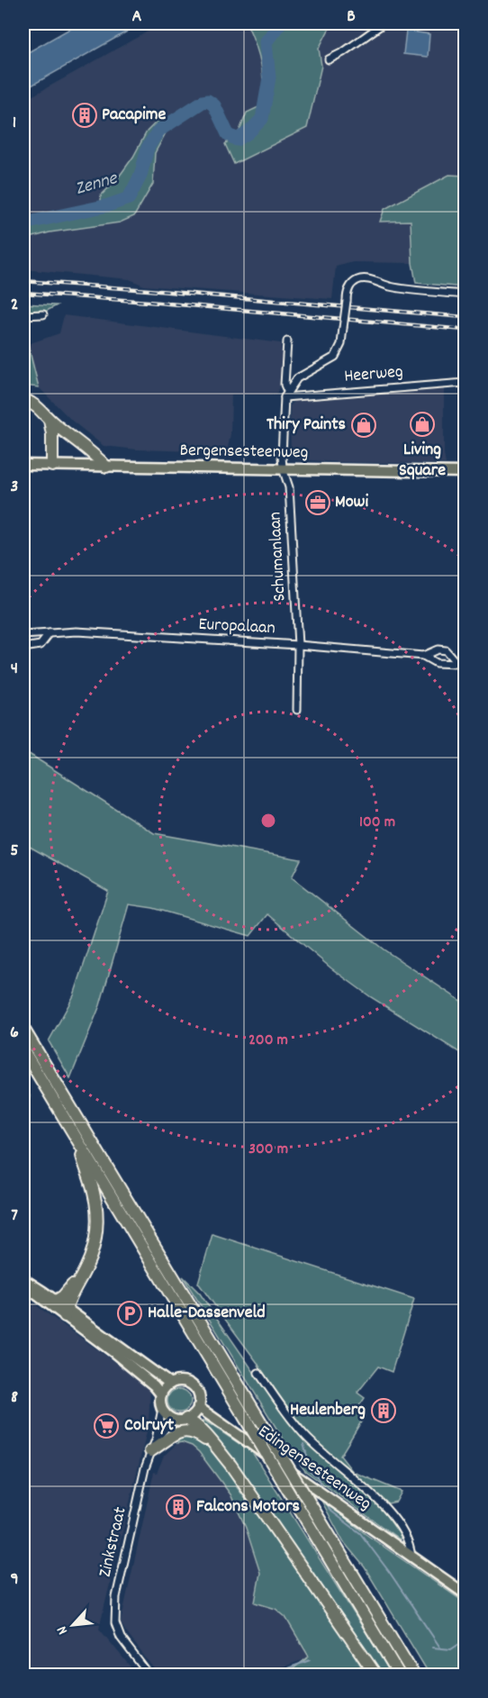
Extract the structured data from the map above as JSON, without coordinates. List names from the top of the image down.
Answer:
{
  "streets": {
    "main road": ["Bergensesteenweg", "Edingensesteenweg"],
    "street": [
      "Heerweg",
      "Schumanlaan",
      "Europalaan",
      "Zinkstraat"
    ]
  },
  "crossings": [
    ["Heerweg", "Schumanlaan"],
    ["Bergensesteenweg", "Schumanlaan"],
    ["Schumanlaan", "Europalaan"],
    ["Edingensesteenweg", "Zinkstraat"]
  ],
  "water": ["Zenne"],
  "places": {
    "building": ["Pacapime", "Heulenberg", "Falcons Motors"],
    "shop": ["Living Square", "Thiry Paints"],
    "office": ["Mowi"],
    "parking": ["Halle-Dassenveld"],
    "supermarket": ["Colruyt"]
  },
  "north": "bottom left",
  "grid": {
    "columns": ["A", "B"],
    "rows": [
      "1",
      "2",
      "3",
      "4",
      "5",
      "6",
      "7",
      "8",
      "9"
    ]
  },
  "rings": ["100 m", "200 m", "300 m"]
}
